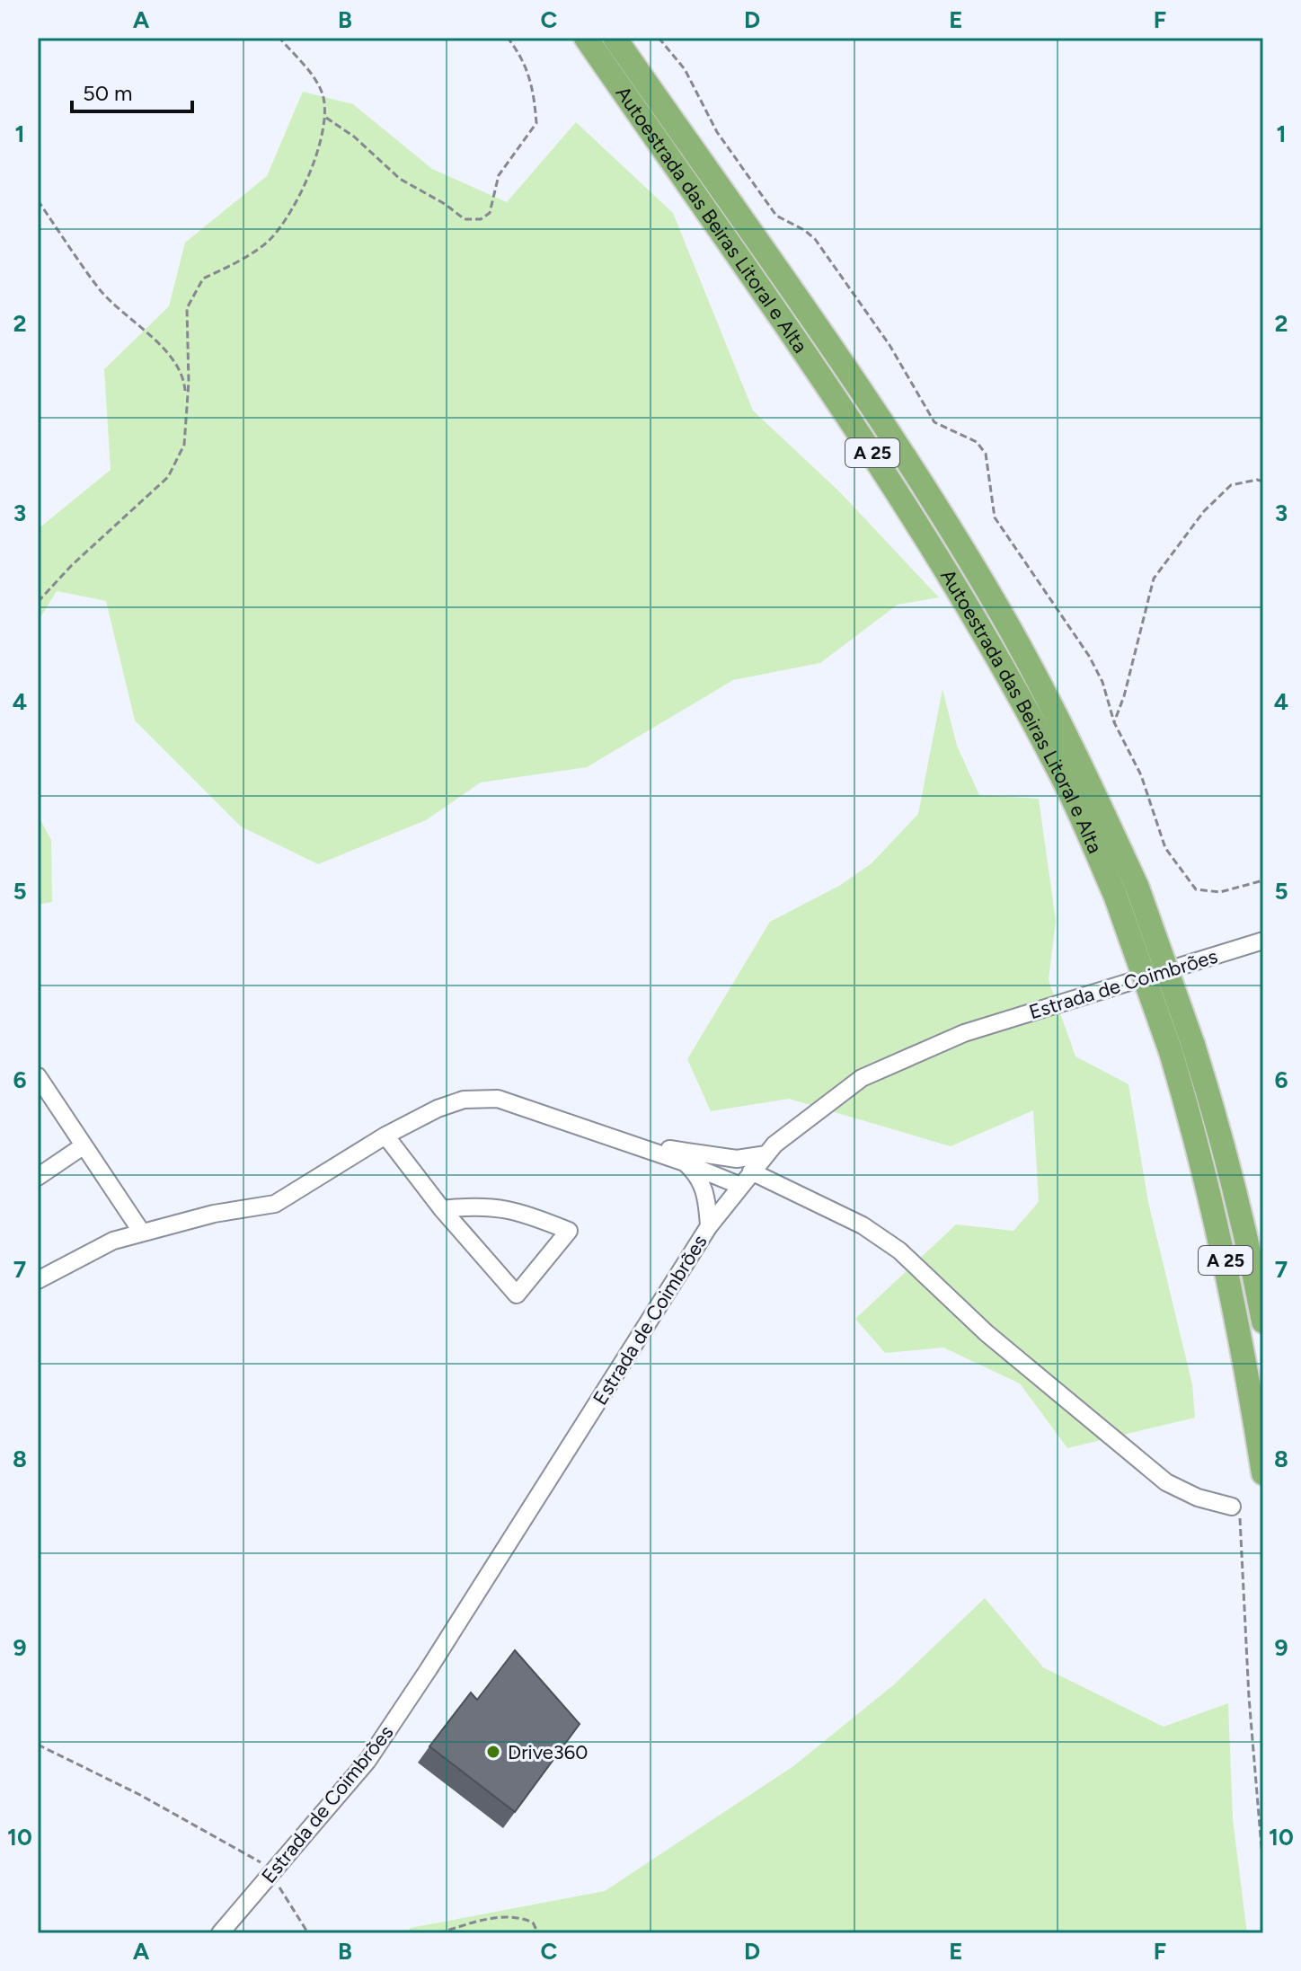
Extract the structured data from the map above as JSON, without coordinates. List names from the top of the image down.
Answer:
{
  "streets": {
    "highway": ["Autoestrada das Beiras Litoral e Alta", "A 25"],
    "street": ["Estrada de Coimbrões"]
  },
  "places": ["Drive360"],
  "scale_bar": "50 m",
  "grid": {
    "columns": [
      "A",
      "B",
      "C",
      "D",
      "E",
      "F"
    ],
    "rows": [
      "1",
      "2",
      "3",
      "4",
      "5",
      "6",
      "7",
      "8",
      "9",
      "10"
    ]
  }
}
